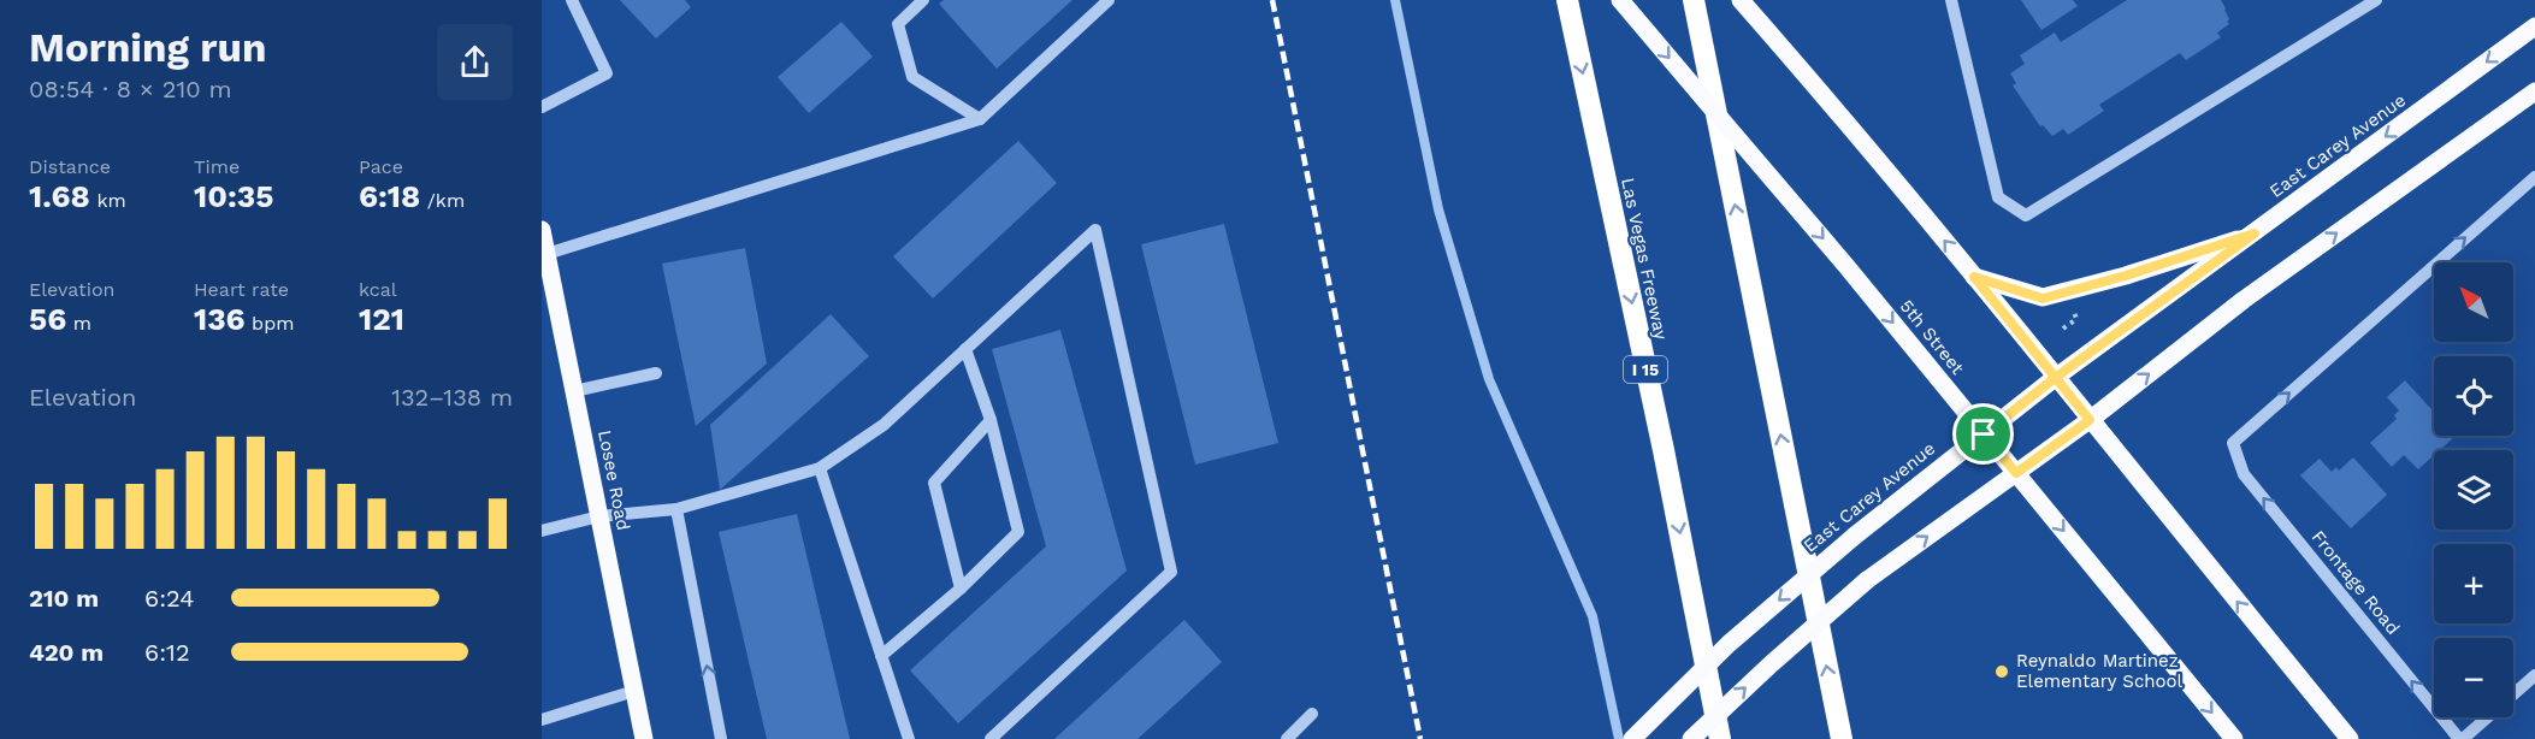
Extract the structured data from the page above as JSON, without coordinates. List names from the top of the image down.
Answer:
{
  "streets": {
    "highway": ["Las Vegas Freeway", "I 15"],
    "main road": ["East Carey Avenue", "5th Street", "Losee Road"],
    "street": ["Frontage Road"]
  },
  "crossings": [
    ["East Carey Avenue", "5th Street"]
  ],
  "places": ["Reynaldo Martinez Elementary School"],
  "north": "top left",
  "page": {
    "heading": ["Morning run", "08:54 · 8 × 210 m"],
    "stats": [
      ["Distance", "1.68 km"],
      ["Time", "10:35"],
      ["Pace", "6:18 /km"],
      ["Elevation", "56 m"],
      ["Heart rate", "136 bpm"],
      ["kcal", "121"]
    ],
    "map_buttons": ["+", "−"],
    "chart": ["Elevation", "132–138 m"],
    "list": [
      {
        "name": "210 m",
        "note": "6:24"
      },
      {
        "name": "420 m",
        "note": "6:12"
      }
    ]
  }
}
